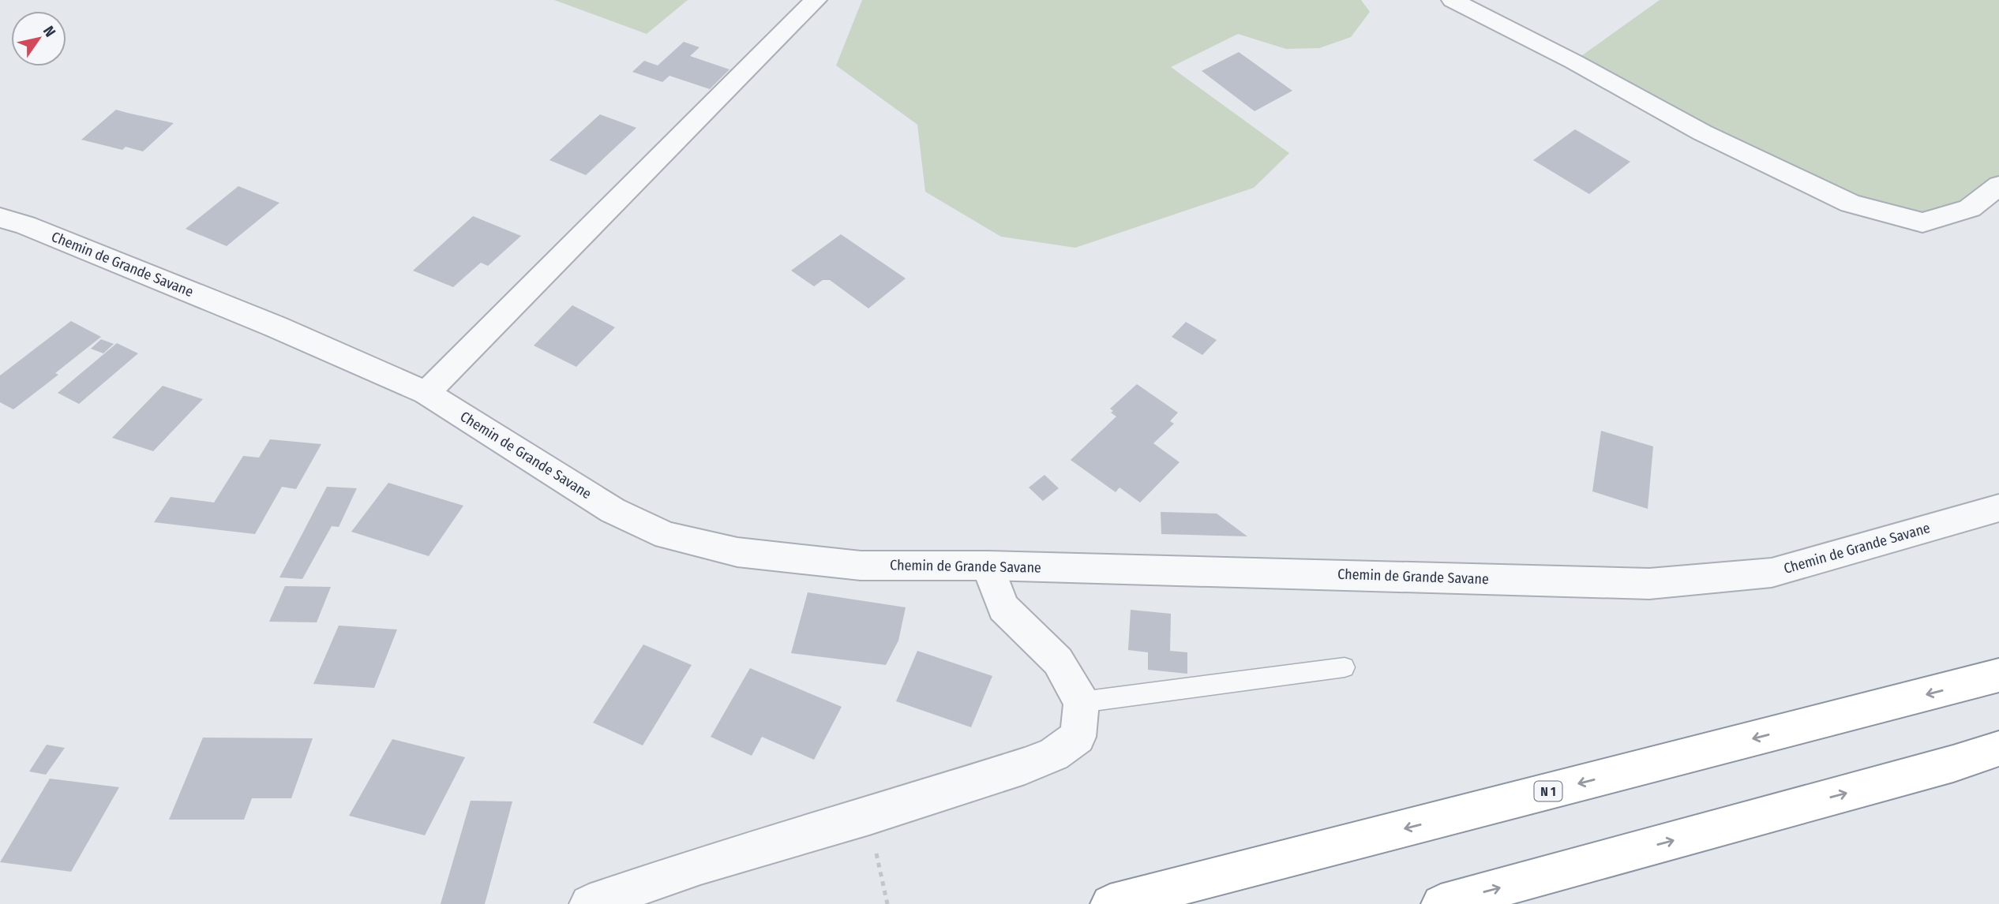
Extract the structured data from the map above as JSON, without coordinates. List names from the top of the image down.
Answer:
{
  "streets": {
    "highway": ["N 1"],
    "street": ["Chemin de Grande Savane"]
  },
  "north": "top right"
}
